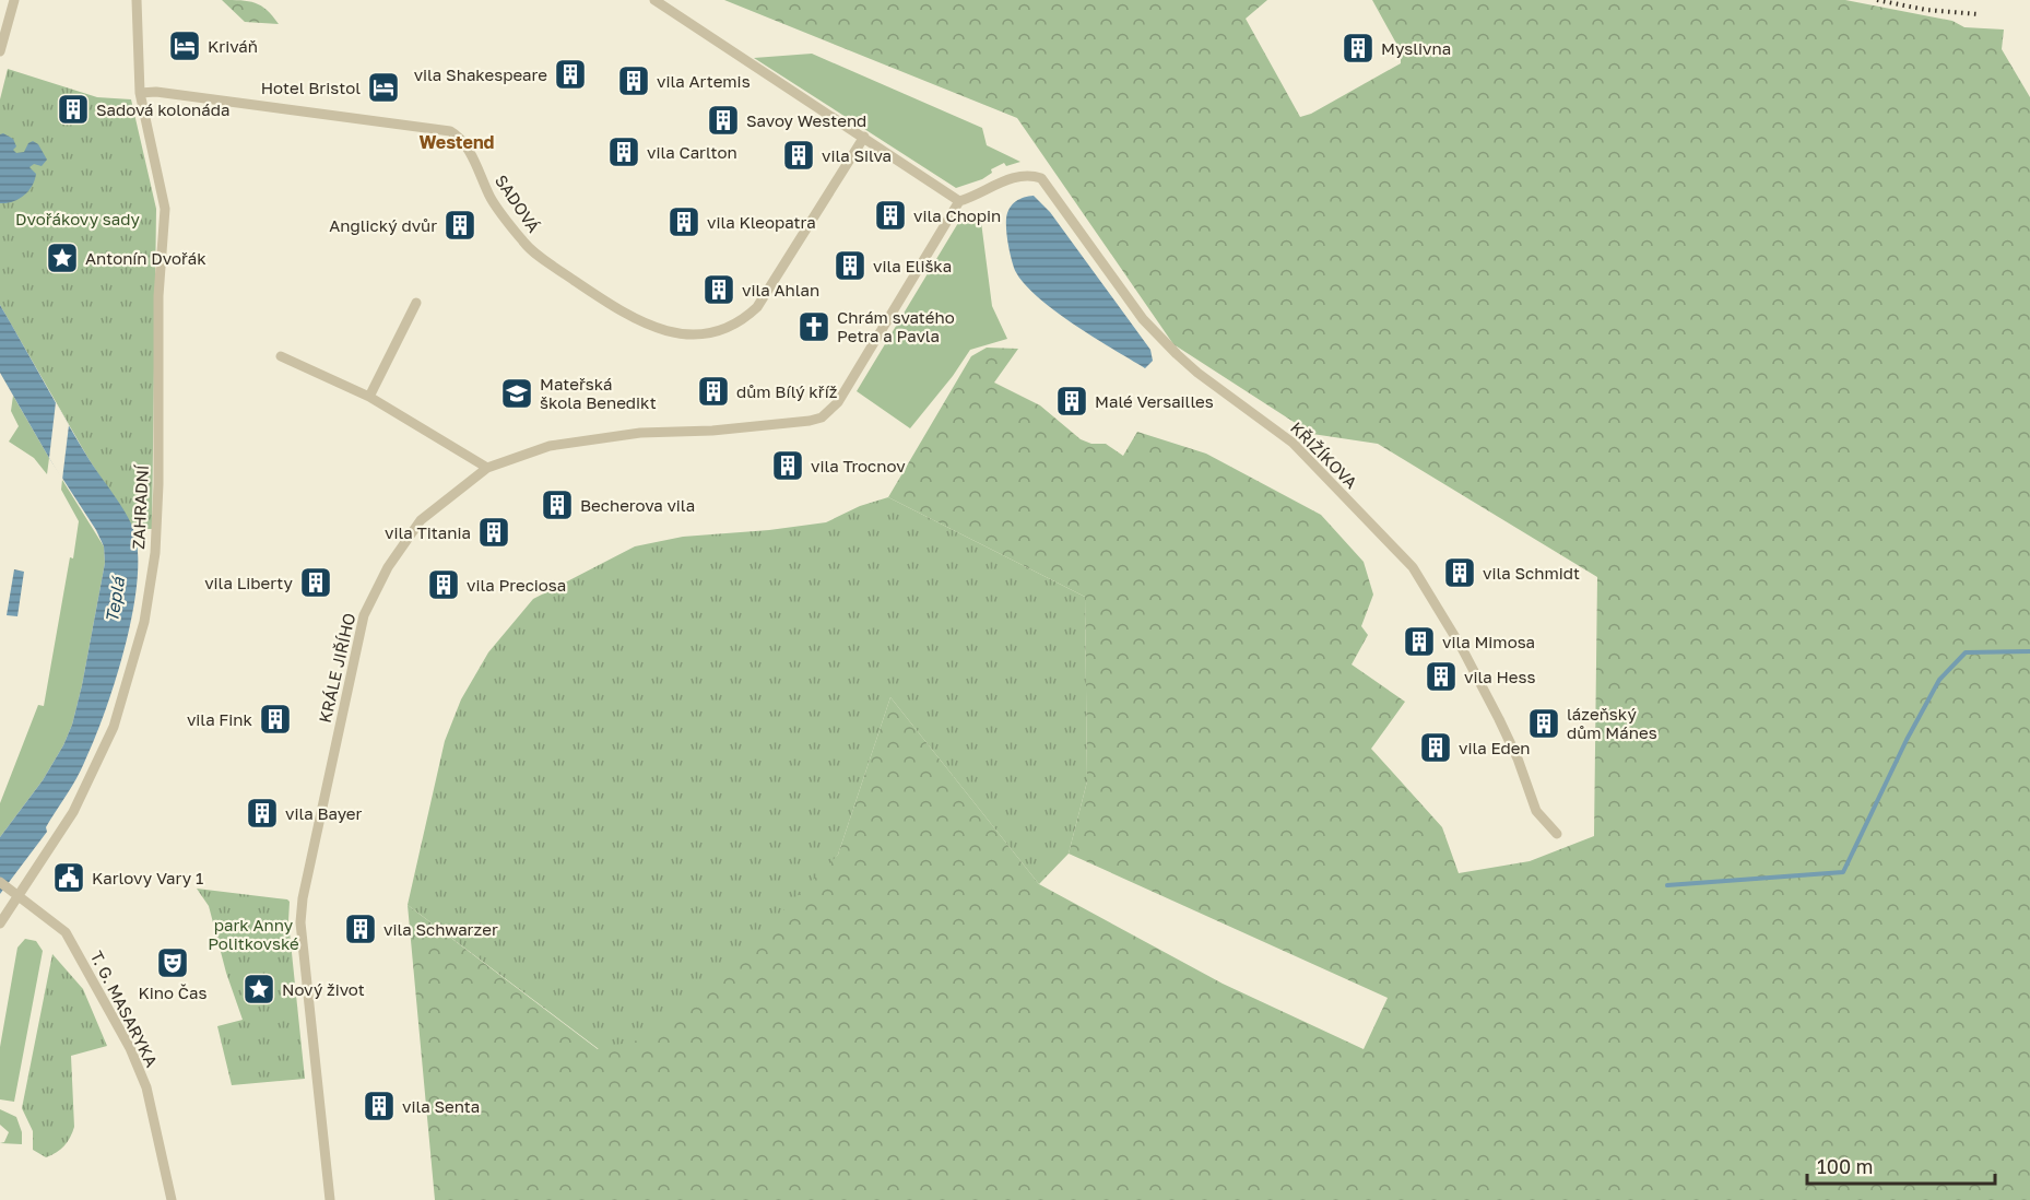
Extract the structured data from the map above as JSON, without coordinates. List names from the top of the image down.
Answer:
{
  "streets": {
    "street": [
      "SADOVÁ",
      "KŘIŽÍKOVA",
      "ZAHRADNÍ",
      "KRÁLE JIŘÍHO",
      "T. G. MASARYKA"
    ]
  },
  "crossings": [
    ["SADOVÁ", "ZAHRADNÍ"],
    ["KŘIŽÍKOVA", "KRÁLE JIŘÍHO"],
    ["ZAHRADNÍ", "T. G. MASARYKA"]
  ],
  "districts": ["Westend"],
  "water": ["Teplá"],
  "parks": ["Dvořákovy sady", "park Anny Politkovské"],
  "places": {
    "hotel": ["Kriváň", "Hotel Bristol"],
    "building": [
      "Myslivna",
      "vila Shakespeare",
      "vila Artemis",
      "Sadová kolonáda",
      "Savoy Westend",
      "vila Carlton",
      "vila Silva",
      "vila Chopin",
      "vila Kleopatra",
      "Anglický dvůr",
      "vila Eliška",
      "vila Ahlan",
      "dům Bílý kříž",
      "Malé Versailles",
      "vila Trocnov",
      "Becherova vila",
      "vila Titania",
      "vila Schmidt",
      "vila Liberty",
      "vila Preciosa",
      "vila Mimosa",
      "vila Hess",
      "vila Fink",
      "lázeňský dům Mánes",
      "vila Eden",
      "vila Bayer",
      "vila Schwarzer",
      "vila Senta"
    ],
    "place": ["Antonín Dvořák", "Nový život"],
    "church": ["Chrám svatého Petra a Pavla"],
    "school or university": ["Mateřská škola Benedikt"],
    "public building": ["Karlovy Vary 1"],
    "theatre": ["Kino Čas"]
  },
  "scale_bar": "100 m"
}
